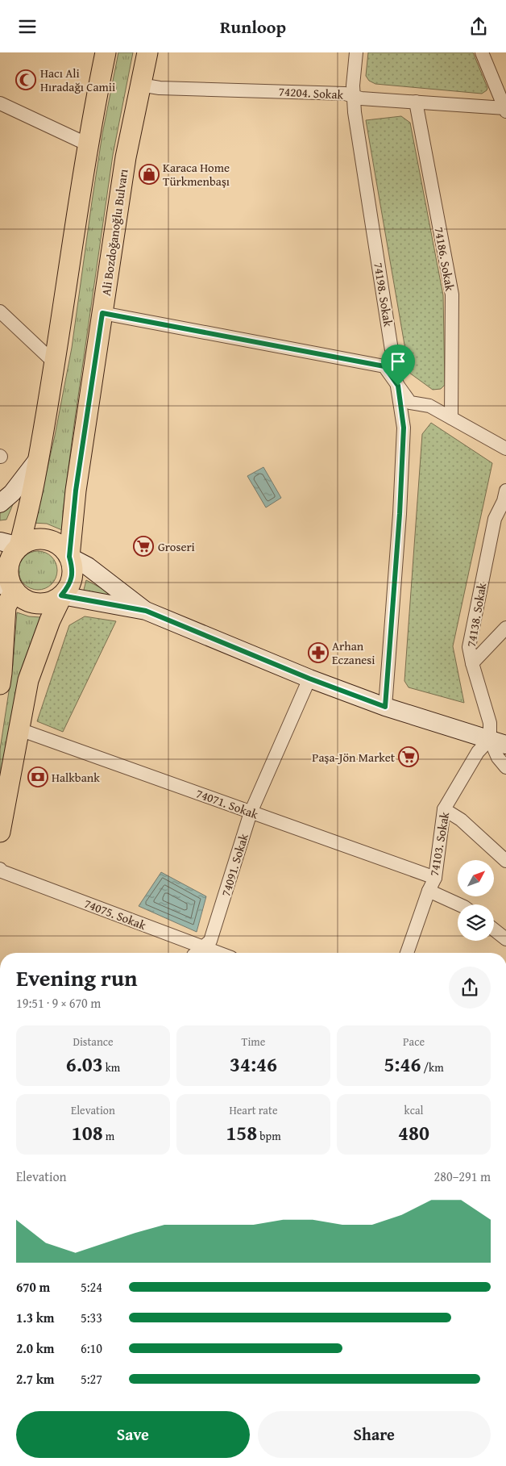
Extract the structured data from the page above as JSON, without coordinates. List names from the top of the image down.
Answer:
{
  "streets": {
    "main road": ["Ali Bozdoğanoğlu Bulvarı"],
    "street": [
      "74204. Sokak",
      "74186. Sokak",
      "74198. Sokak",
      "74138. Sokak",
      "74071. Sokak",
      "74103. Sokak",
      "74091. Sokak",
      "74075. Sokak"
    ]
  },
  "crossings": [
    ["74204. Sokak", "Ali Bozdoğanoğlu Bulvarı"],
    ["74204. Sokak", "74186. Sokak"],
    ["74204. Sokak", "74198. Sokak"],
    ["74138. Sokak", "74103. Sokak"],
    ["74071. Sokak", "74103. Sokak"],
    ["74071. Sokak", "74091. Sokak"],
    ["74091. Sokak", "74075. Sokak"]
  ],
  "places": {
    "mosque": ["Hacı Ali Hıradağı Camii"],
    "shop": ["Karaca Home Türkmenbaşı"],
    "supermarket": ["Groseri", "Paşa-Jön Market"],
    "pharmacy": ["Arhan Eczanesi"],
    "bank": ["Halkbank"]
  },
  "north": "top right",
  "page": {
    "header": "Runloop",
    "heading": ["Evening run", "19:51 · 9 × 670 m"],
    "stats": [
      ["Distance", "6.03 km"],
      ["Time", "34:46"],
      ["Pace", "5:46 /km"],
      ["Elevation", "108 m"],
      ["Heart rate", "158 bpm"],
      ["kcal", "480"]
    ],
    "chart": ["Elevation", "280–291 m"],
    "list": [
      {
        "name": "670 m",
        "note": "5:24"
      },
      {
        "name": "1.3 km",
        "note": "5:33"
      },
      {
        "name": "2.0 km",
        "note": "6:10"
      },
      {
        "name": "2.7 km",
        "note": "5:27"
      }
    ],
    "buttons": ["Save", "Share"]
  }
}
